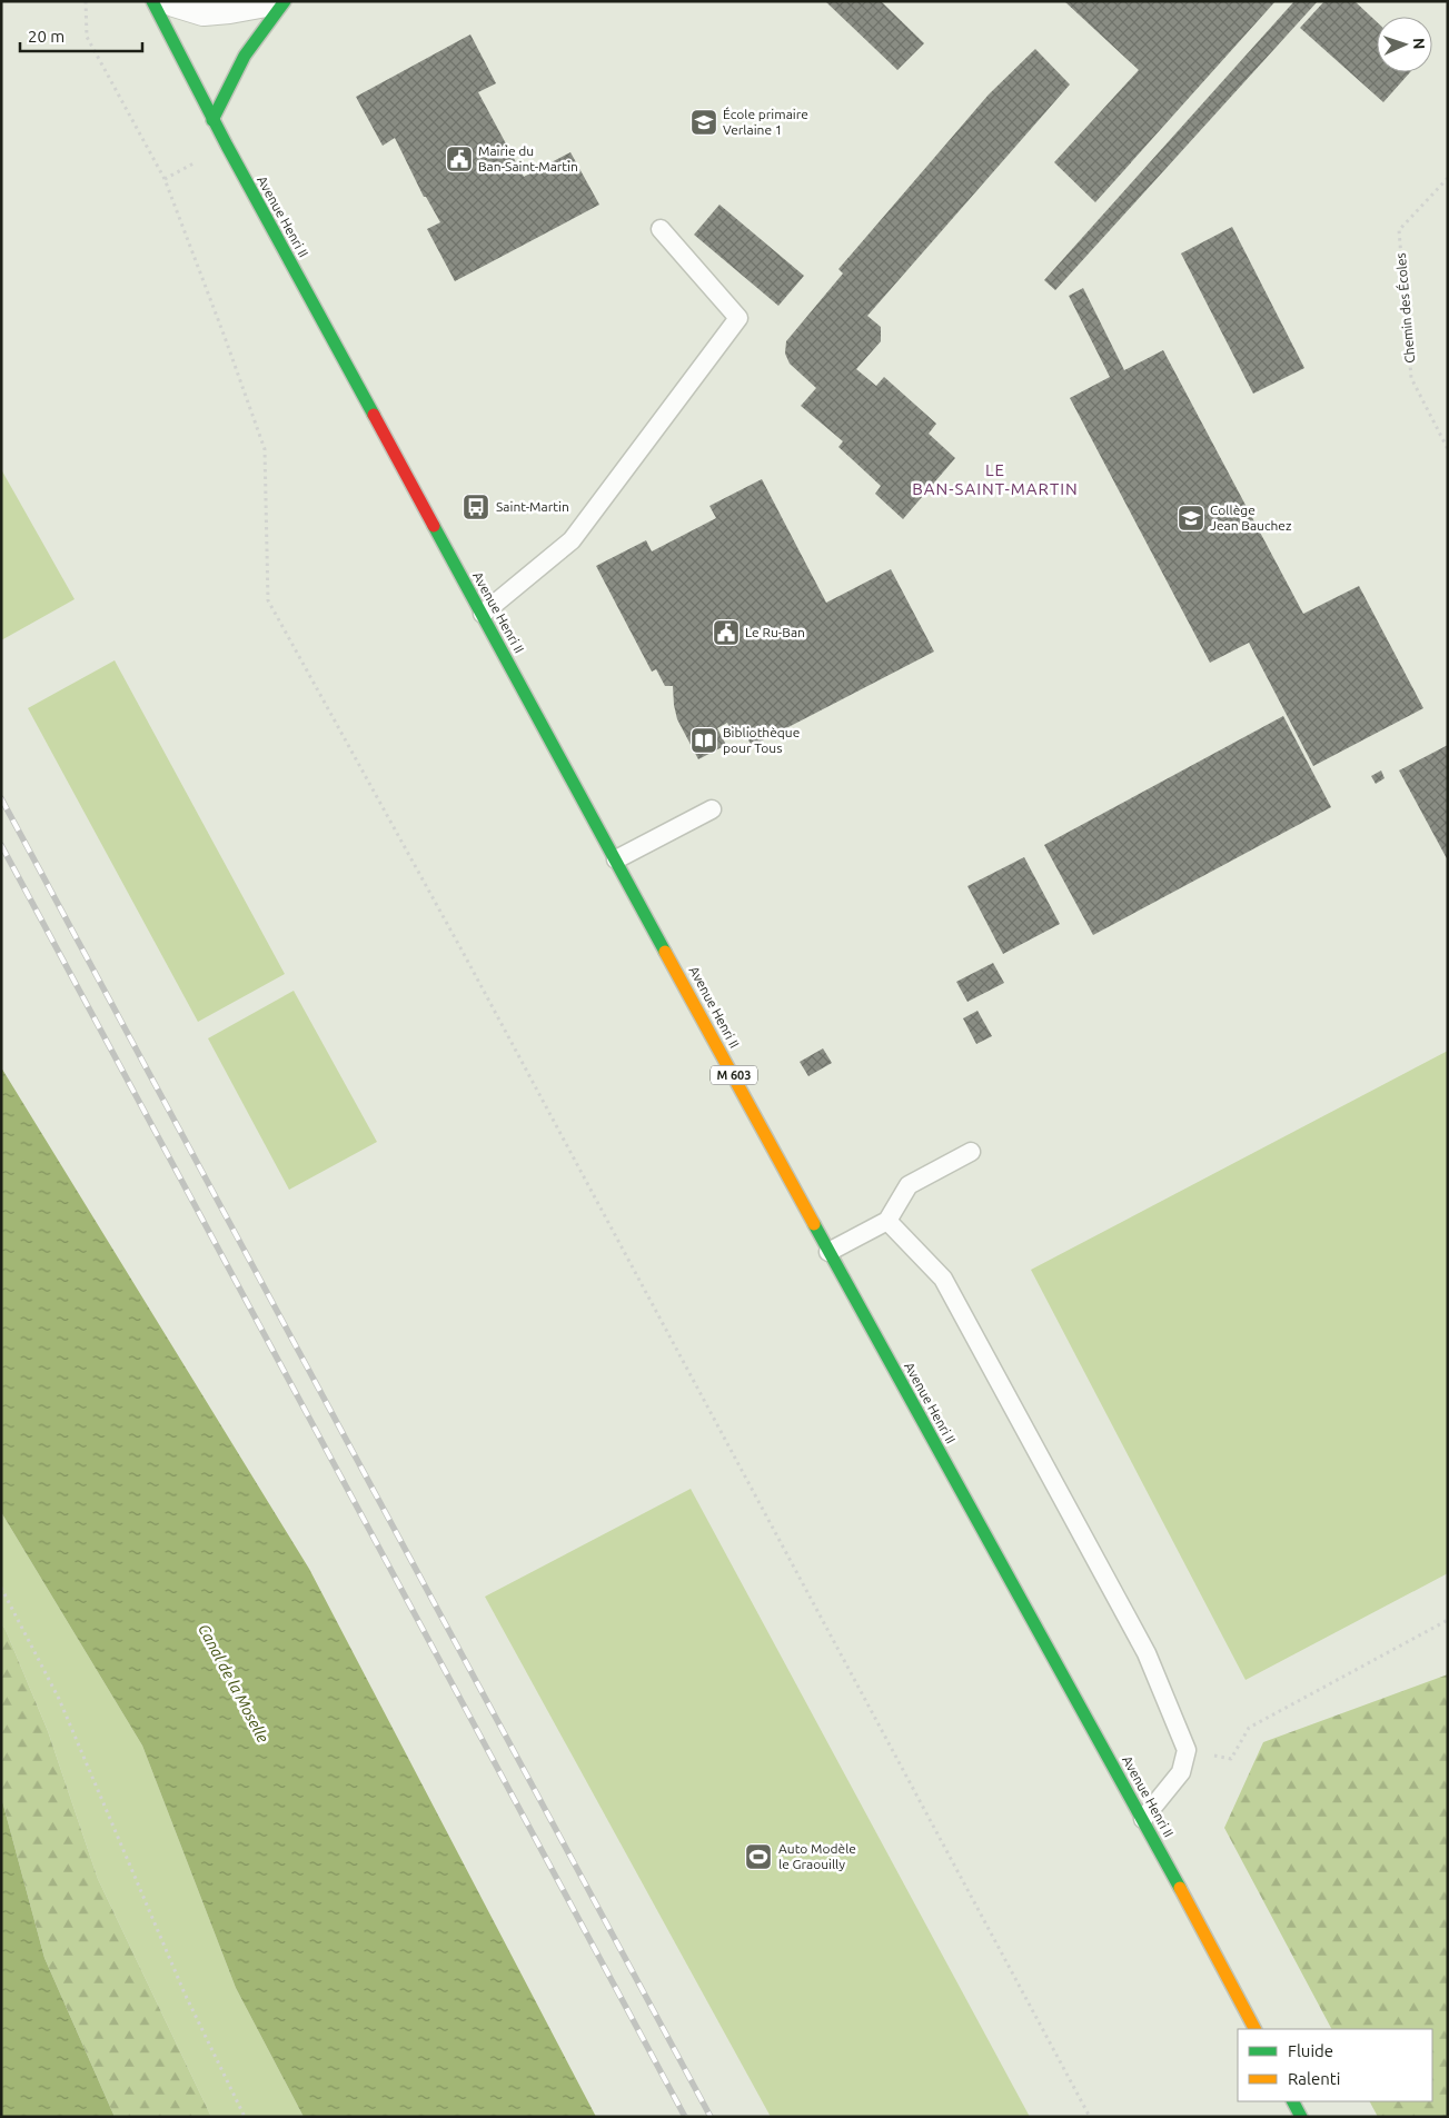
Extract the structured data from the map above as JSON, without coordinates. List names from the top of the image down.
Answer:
{
  "streets": {
    "main road": ["Avenue Henri II", "M 603"],
    "path": ["Chemin des Écoles"]
  },
  "districts": ["LE BAN-SAINT-MARTIN"],
  "water": ["Canal de la Moselle"],
  "places": {
    "school or university": ["École primaire Verlaine 1", "Collège Jean Bauchez"],
    "public building": ["Mairie du Ban-Saint-Martin", "Le Ru-Ban"],
    "bus stop": ["Saint-Martin"],
    "library": ["Bibliothèque pour Tous"],
    "sports": ["Auto Modèle le Graouilly"]
  },
  "legend": ["Fluide", "Ralenti"],
  "scale_bar": "20 m",
  "north": "right"
}
